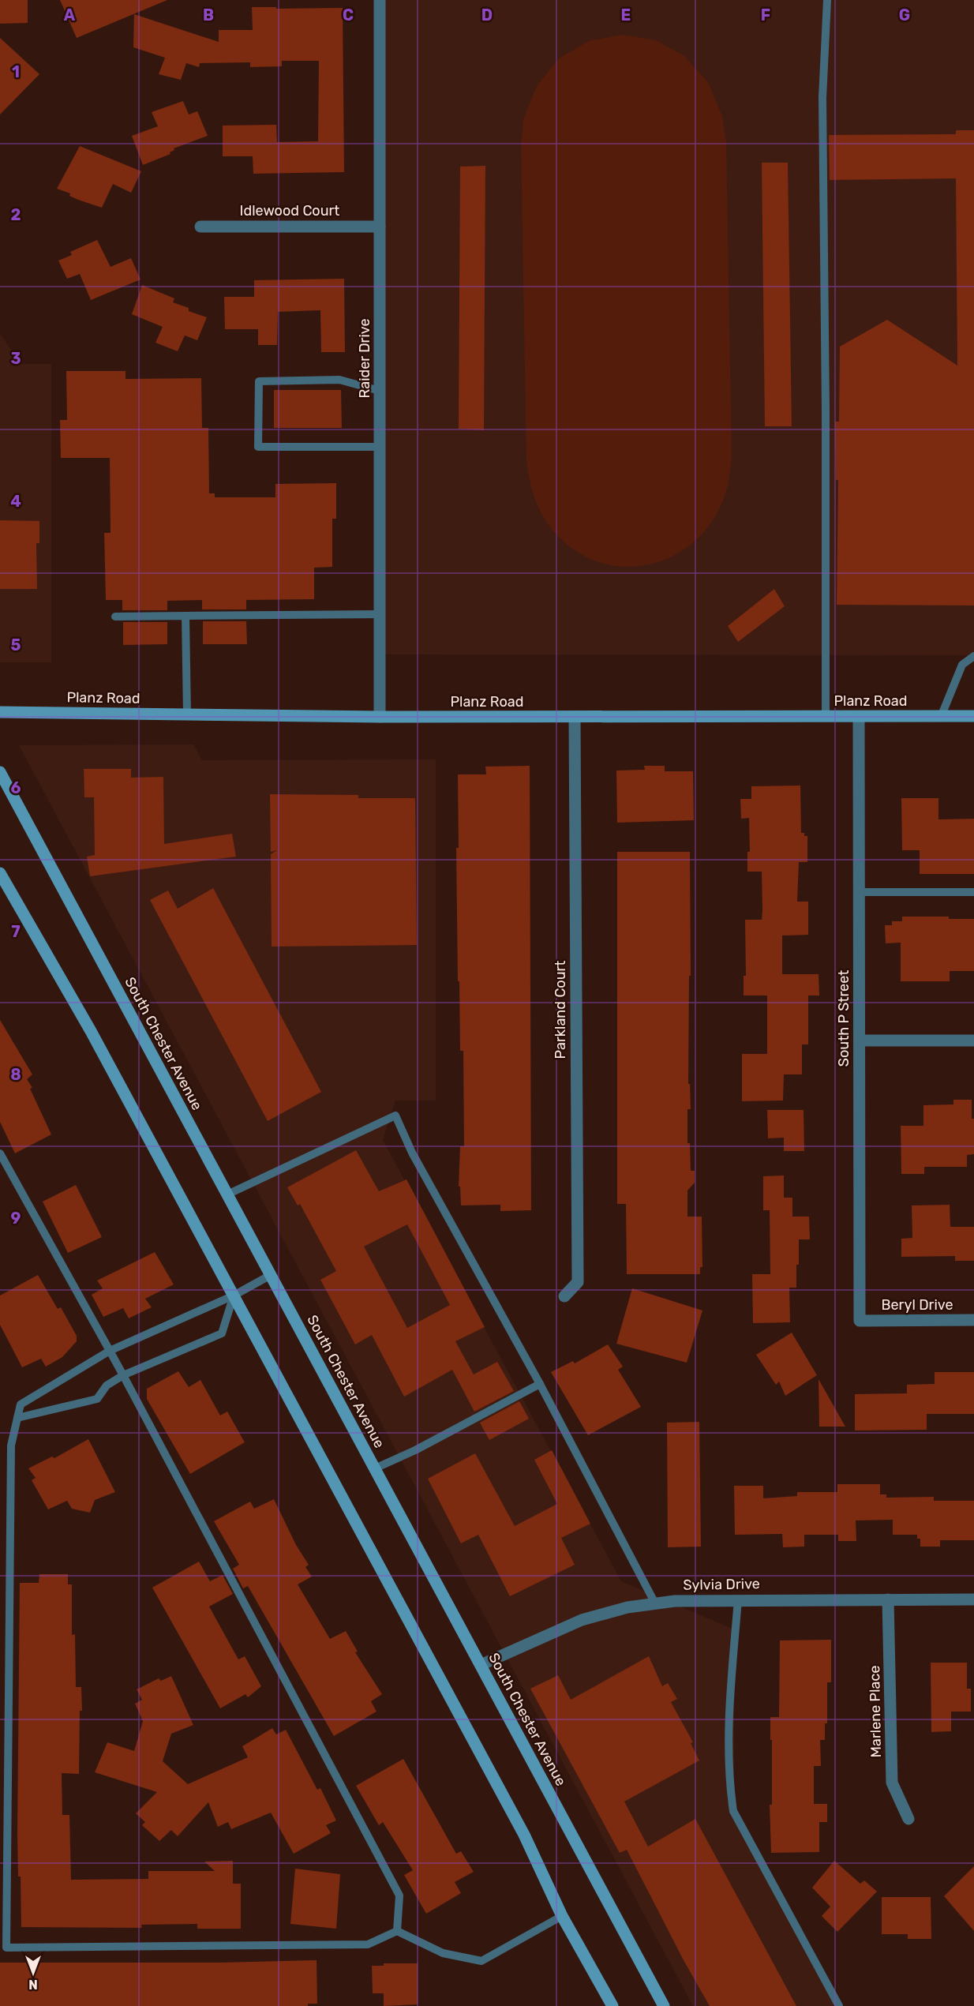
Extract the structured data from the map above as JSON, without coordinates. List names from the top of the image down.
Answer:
{
  "streets": {
    "main road": ["Planz Road", "South Chester Avenue"],
    "street": [
      "Idlewood Court",
      "Raider Drive",
      "Parkland Court",
      "South P Street",
      "Beryl Drive",
      "Sylvia Drive",
      "Marlene Place"
    ]
  },
  "crossings": [
    ["Idlewood Court", "Raider Drive"],
    ["Raider Drive", "Planz Road"],
    ["Planz Road", "Parkland Court"],
    ["Planz Road", "South P Street"],
    ["South P Street", "Beryl Drive"],
    ["South Chester Avenue", "Sylvia Drive"],
    ["Sylvia Drive", "Marlene Place"]
  ],
  "north": "bottom",
  "grid": {
    "columns": [
      "A",
      "B",
      "C",
      "D",
      "E",
      "F",
      "G"
    ],
    "rows": [
      "1",
      "2",
      "3",
      "4",
      "5",
      "6",
      "7",
      "8",
      "9"
    ]
  }
}
